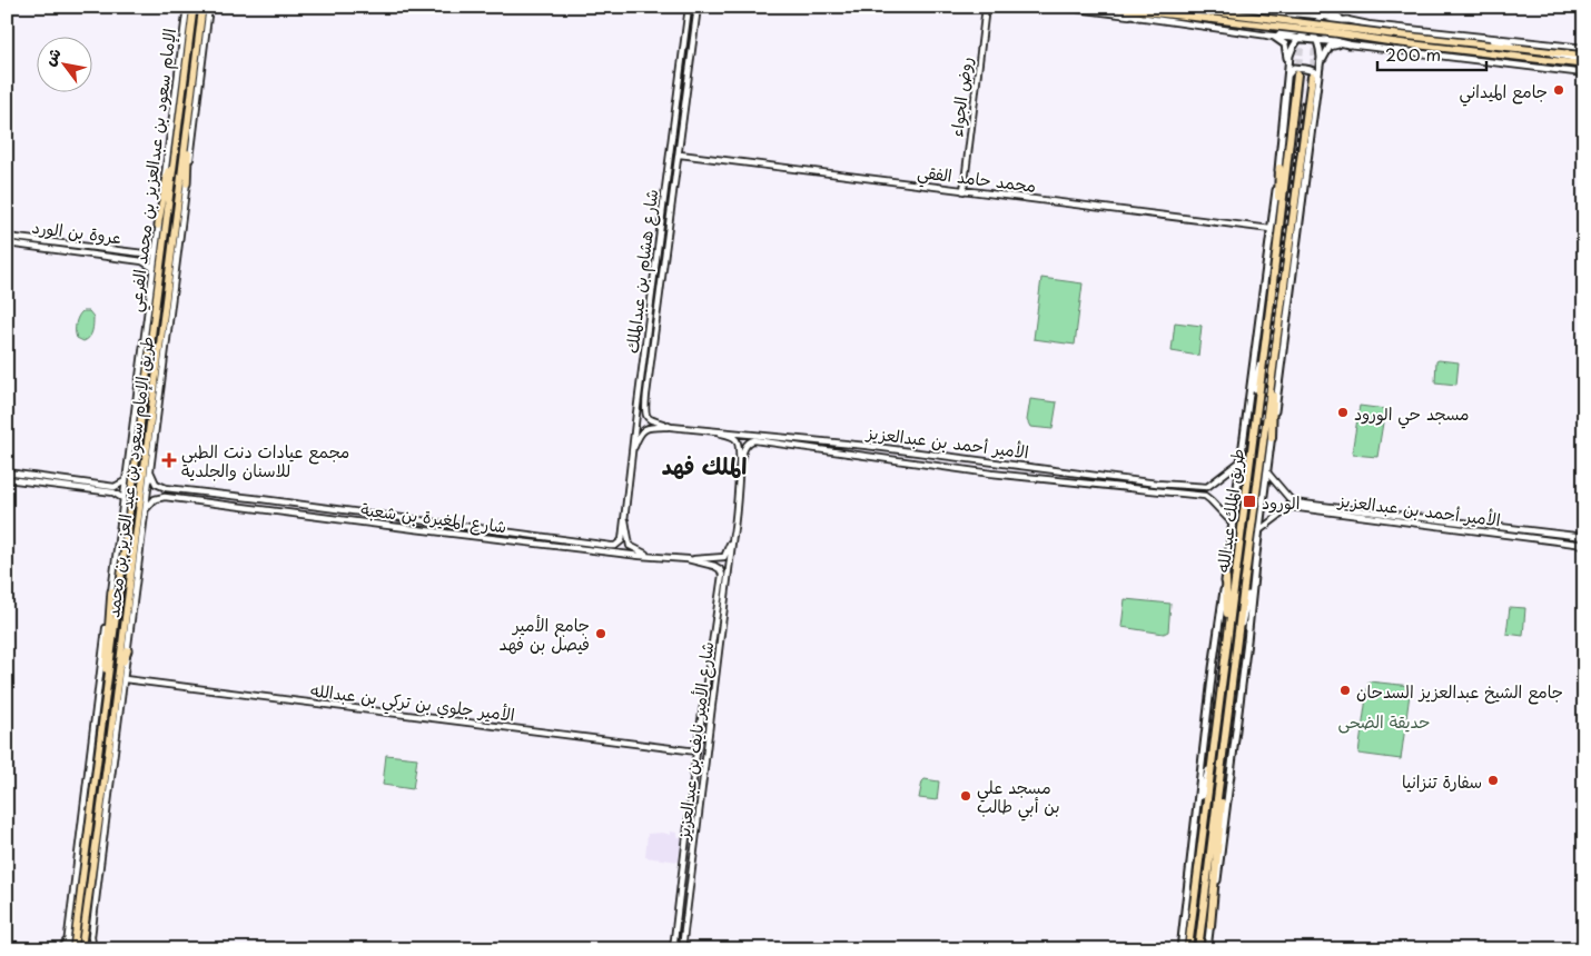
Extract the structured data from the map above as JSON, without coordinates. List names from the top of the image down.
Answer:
{
  "streets": {
    "highway": ["طريق الملك عبدالله"],
    "main road": ["طريق الإمام سعود بن عبد العزيز بن محمد"],
    "street": [
      "روض الجواء",
      "الإمام سعود بن عبدالعزيز بن محمد الفرعي",
      "محمد حامد الفقي",
      "عروة بن الورد",
      "شارع هشام بن عبدالملك",
      "الأمير أحمد بن عبدالعزيز",
      "شارع المغيرة بن شعبة",
      "الأمير جلوي بن تركي بن عبدالله",
      "شارع الأمير نايف بن عبدالعزيز"
    ]
  },
  "crossings": [
    ["روض الجواء", "محمد حامد الفقي"],
    ["محمد حامد الفقي", "شارع هشام بن عبدالملك"],
    ["شارع هشام بن عبدالملك", "الأمير أحمد بن عبدالعزيز"],
    ["شارع هشام بن عبدالملك", "شارع المغيرة بن شعبة"],
    ["شارع هشام بن عبدالملك", "شارع الأمير نايف بن عبدالعزيز"],
    ["الأمير أحمد بن عبدالعزيز", "طريق الملك عبدالله"],
    ["الأمير أحمد بن عبدالعزيز", "شارع المغيرة بن شعبة"],
    ["الأمير أحمد بن عبدالعزيز", "شارع الأمير نايف بن عبدالعزيز"],
    ["شارع المغيرة بن شعبة", "شارع الأمير نايف بن عبدالعزيز"],
    ["الأمير جلوي بن تركي بن عبدالله", "شارع الأمير نايف بن عبدالعزيز"]
  ],
  "districts": ["الملك فهد"],
  "parks": ["حديقة الضحى"],
  "places": {
    "other": [
      "جامع الميداني",
      "مسجد حي الورود",
      "جامع الأمير فيصل بن فهد",
      "جامع الشيخ عبدالعزيز السدحان",
      "سفارة تنزانيا",
      "مسجد علي بن أبي طالب"
    ],
    "health": ["مجمع عيادات دنت الطبي للاسنان والجلدية"],
    "transit": ["الورود"]
  },
  "scale_bar": "200 m",
  "north": "top left"
}
